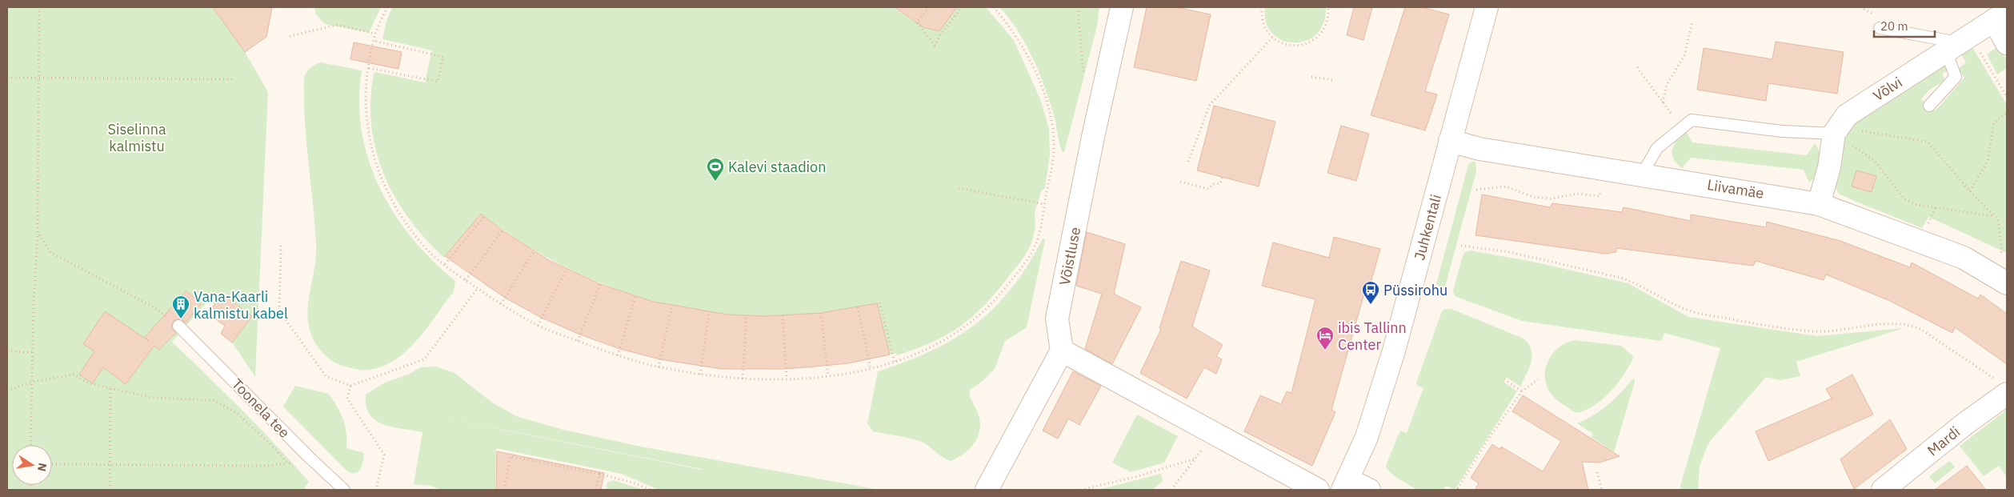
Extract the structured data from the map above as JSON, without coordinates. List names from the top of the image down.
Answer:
{
  "streets": {
    "street": [
      "Võlvi",
      "Liivamäe",
      "Juhkentali",
      "Võistluse",
      "Mardi"
    ],
    "lane": ["Toonela tee"]
  },
  "crossings": [
    ["Võlvi", "Liivamäe"],
    ["Liivamäe", "Juhkentali"]
  ],
  "parks": ["Siselinna kalmistu"],
  "places": {
    "sports": ["Kalevi staadion"],
    "bus stop": ["Püssirohu"],
    "building": ["Vana-Kaarli kalmistu kabel"],
    "hotel": ["ibis Tallinn Center"]
  },
  "scale_bar": "20 m",
  "north": "right"
}
